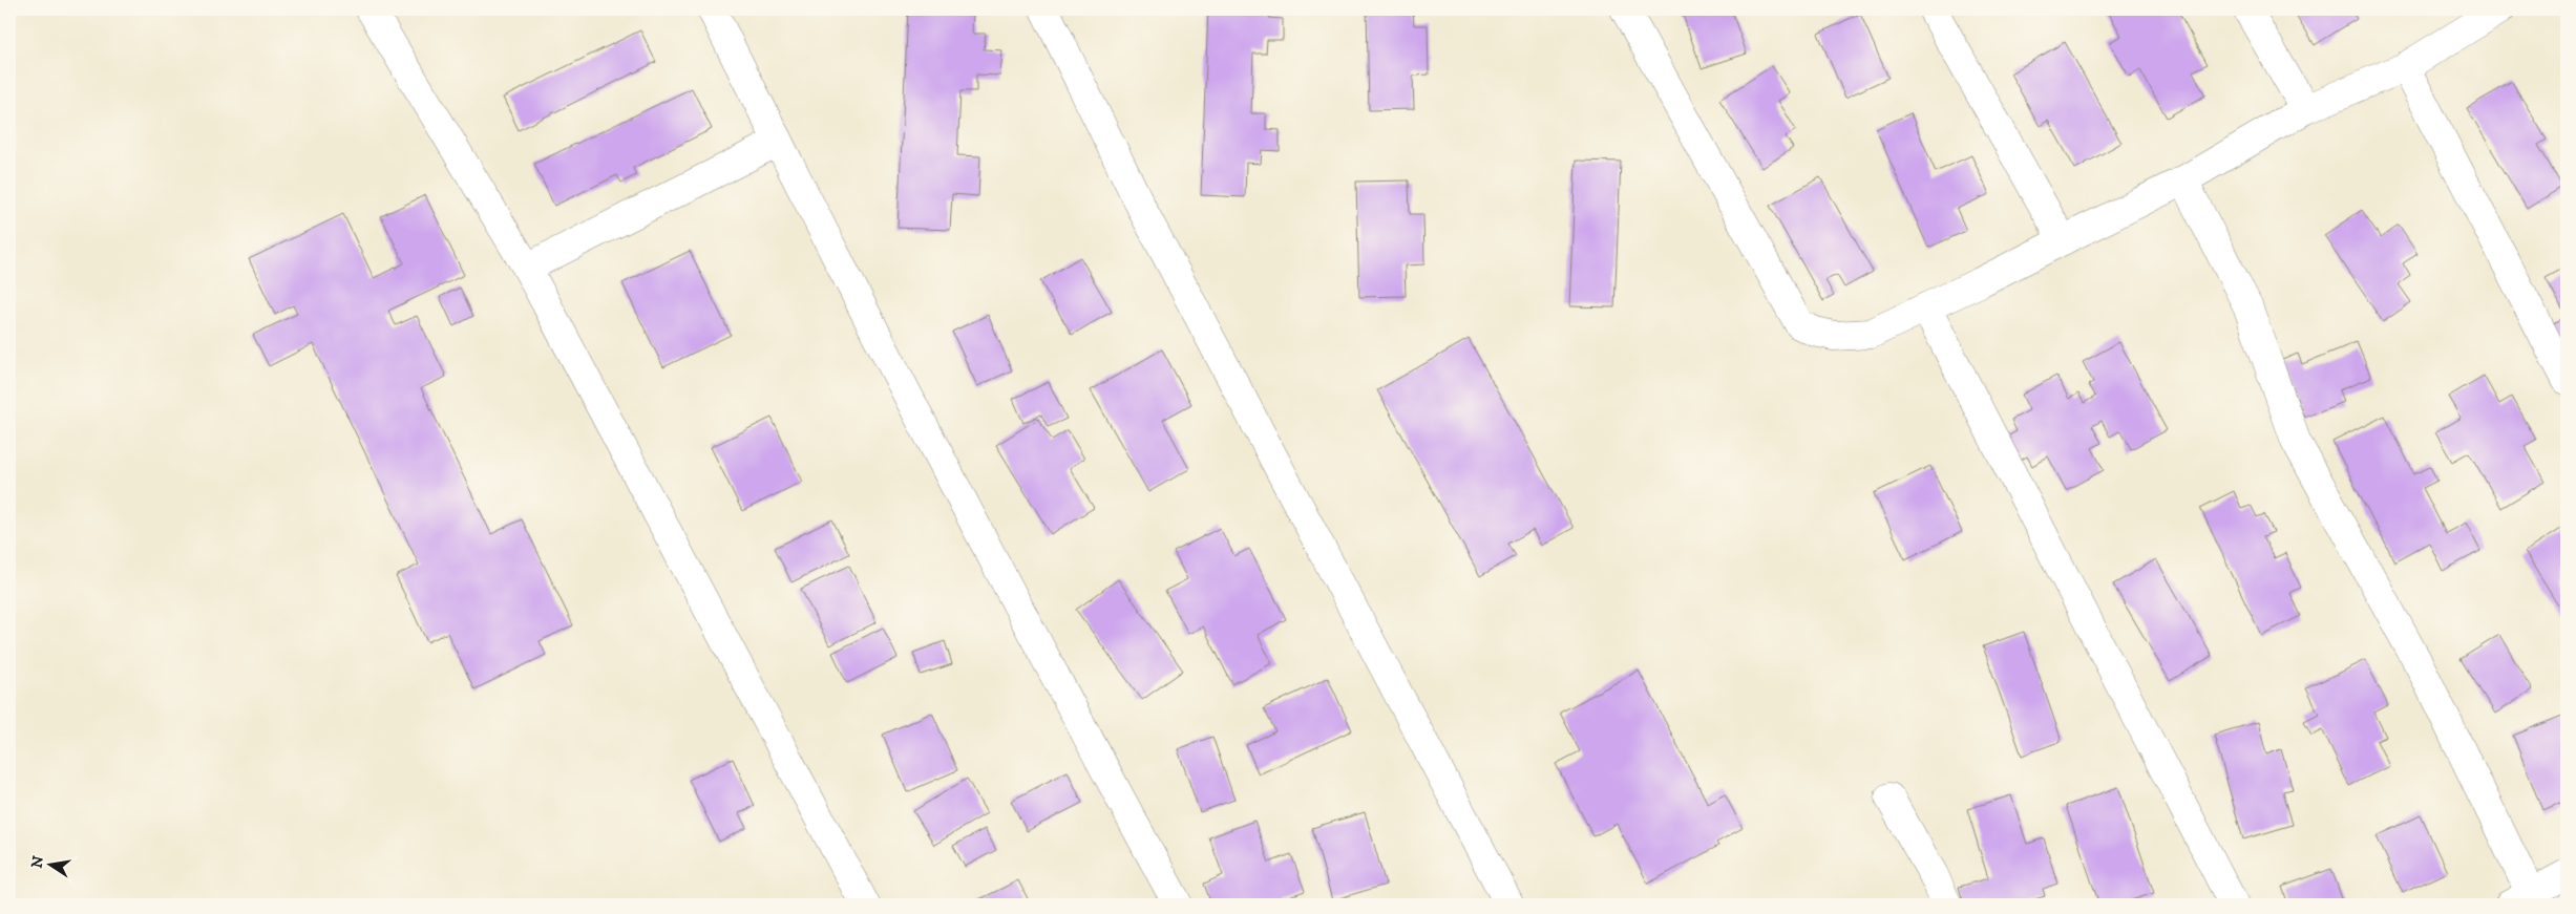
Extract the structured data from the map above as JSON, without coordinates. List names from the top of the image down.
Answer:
{
  "north": "left"
}
